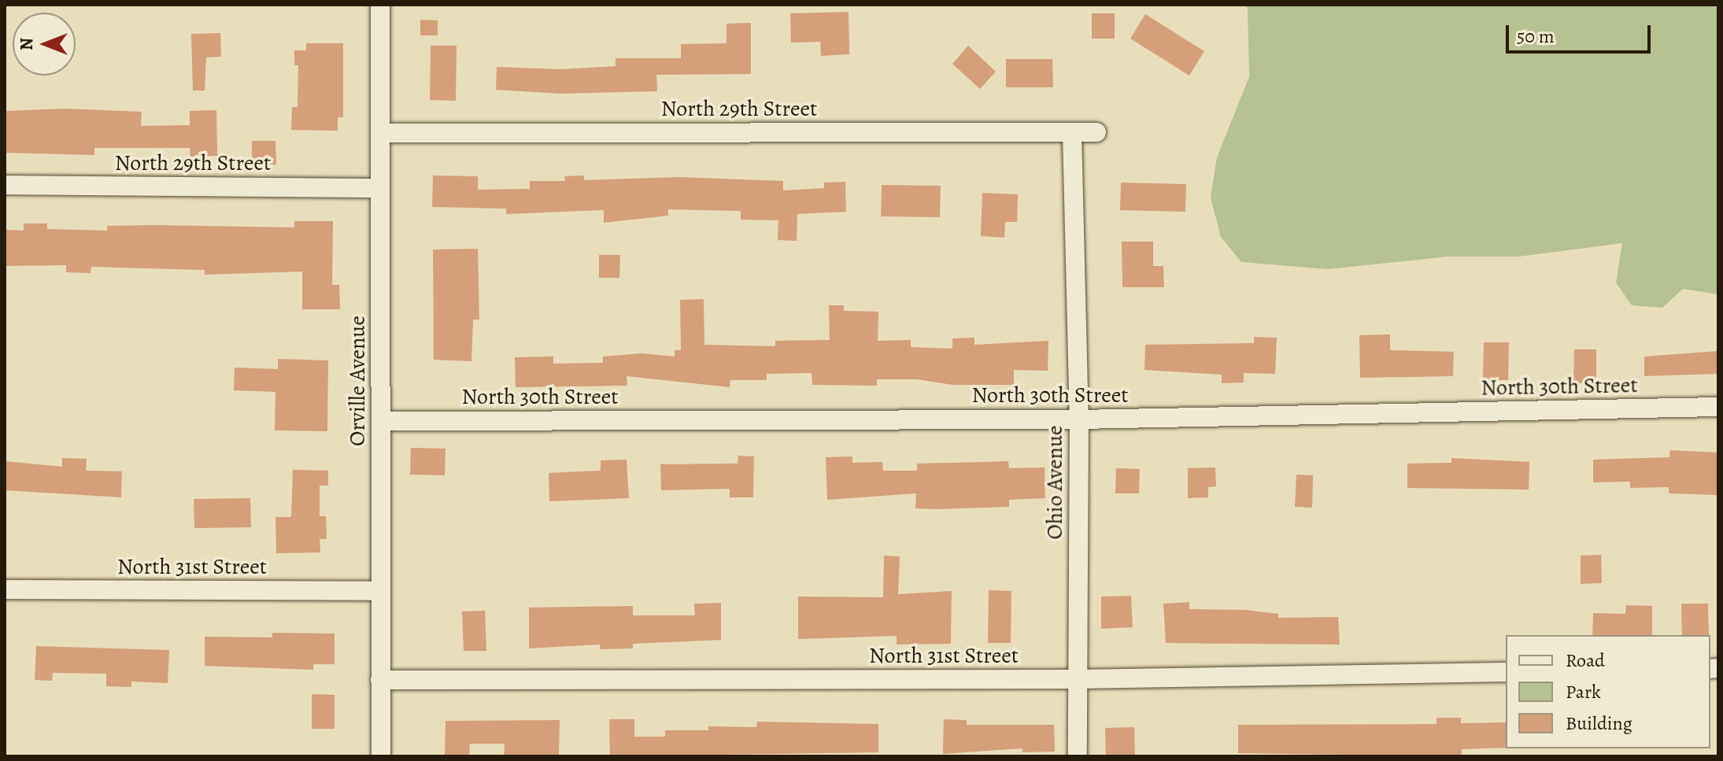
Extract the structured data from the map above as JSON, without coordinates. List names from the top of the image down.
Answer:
{
  "streets": {
    "street": [
      "North 29th Street",
      "Orville Avenue",
      "North 30th Street",
      "Ohio Avenue",
      "North 31st Street"
    ]
  },
  "crossings": [
    ["North 29th Street", "Orville Avenue"],
    ["North 29th Street", "Ohio Avenue"],
    ["Orville Avenue", "North 30th Street"],
    ["Orville Avenue", "North 31st Street"],
    ["North 30th Street", "Ohio Avenue"],
    ["Ohio Avenue", "North 31st Street"]
  ],
  "legend": ["Road", "Park", "Building"],
  "scale_bar": "50 m",
  "north": "left"
}
